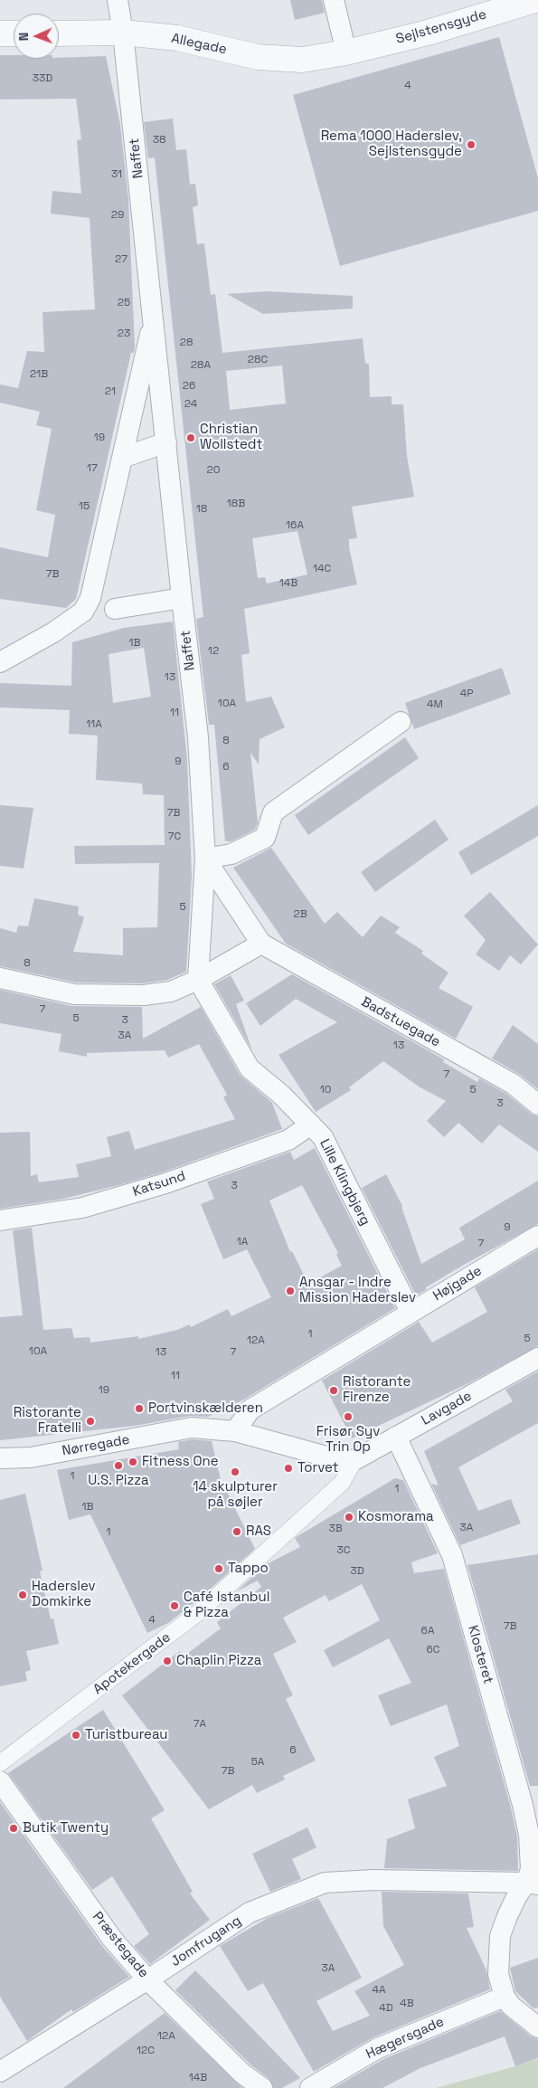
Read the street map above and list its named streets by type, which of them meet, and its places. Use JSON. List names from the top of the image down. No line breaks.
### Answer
{"streets":{"street":["Sejlstensgyde","Allegade","Naffet","Badstuegade","Lille Klingbjerg","Katsund","Højgade","Lavgade","Nørregade","Klosteret","Apotekergade","Jomfrugang","Præstegade","Hægersgade"]},"crossings":[["Sejlstensgyde","Allegade"],["Allegade","Naffet"],["Naffet","Lille Klingbjerg"],["Lille Klingbjerg","Katsund"],["Lille Klingbjerg","Højgade"],["Højgade","Nørregade"],["Lavgade","Klosteret"],["Lavgade","Apotekergade"],["Klosteret","Jomfrugang"],["Klosteret","Hægersgade"],["Jomfrugang","Præstegade"]],"places":["Rema 1000 Haderslev, Sejlstensgyde","Christian Wollstedt","Ansgar - Indre Mission Haderslev","Ristorante Firenze","Portvinskælderen","Frisør Syv Trin Op","Ristorante Fratelli","Fitness One","U.S. Pizza","Torvet","14 skulpturer på søjler","Kosmorama","RAS","Tappo","Haderslev Domkirke","Café Istanbul & Pizza","Chaplin Pizza","Turistbureau","Butik Twenty"],"house_numbers":["33D","4","38","31","29","27","25","23","28","28C","28A","21B","26","21","24","19","17","20","18B","15","18","16A","14C","7B","14B","1B","12","13","4P","10A","4M","11","11A","8","9","6","7B","7C","5","2B","8","7","5","3","3A","13","7","10","5","3","3","9","1A","7","1","5","12A","10A","13","7","11","19","1","1","1B","3A","3B","1","3C","3D","4","7B","6A","6C","7A","6","5A","7B","3A","4A","4B","4D","12A","12C","14B"],"north":"left"}
